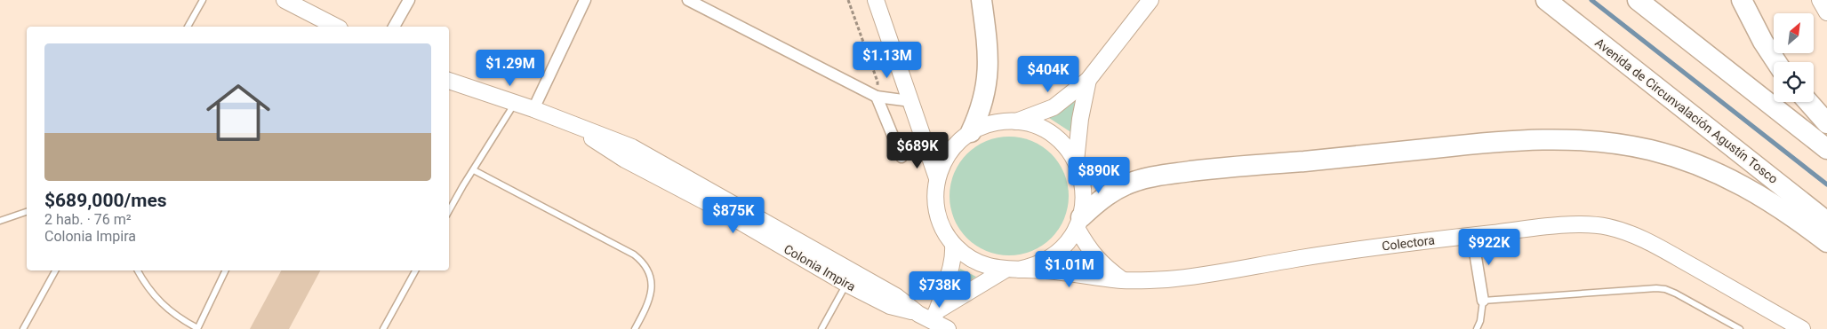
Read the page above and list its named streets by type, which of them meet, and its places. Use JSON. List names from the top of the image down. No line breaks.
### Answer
{"streets":{"highway":["Avenida de Circunvalación Agustín Tosco"],"main road":["Colectora","Colonia Impira"]},"north":"top right","page":{"list":[{"name":"$689,000/mes","note":"2 hab. · 76 m² · Colonia Impira"}],"price":["$1.13M","$1.29M","$404K","$689K","$890K","$875K","$922K","$1.01M","$738K"]}}
